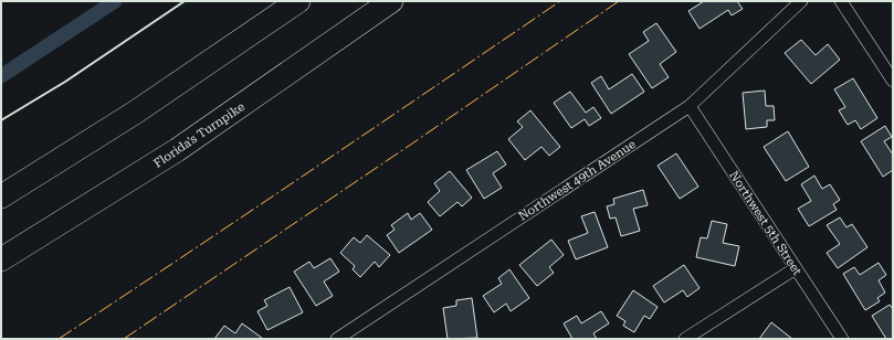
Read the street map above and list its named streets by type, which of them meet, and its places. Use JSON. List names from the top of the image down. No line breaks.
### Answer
{"streets":{"highway":["Florida's Turnpike"],"street":["Northwest 49th Avenue","Northwest 5th Street"]},"crossings":[["Northwest 49th Avenue","Northwest 5th Street"]]}
